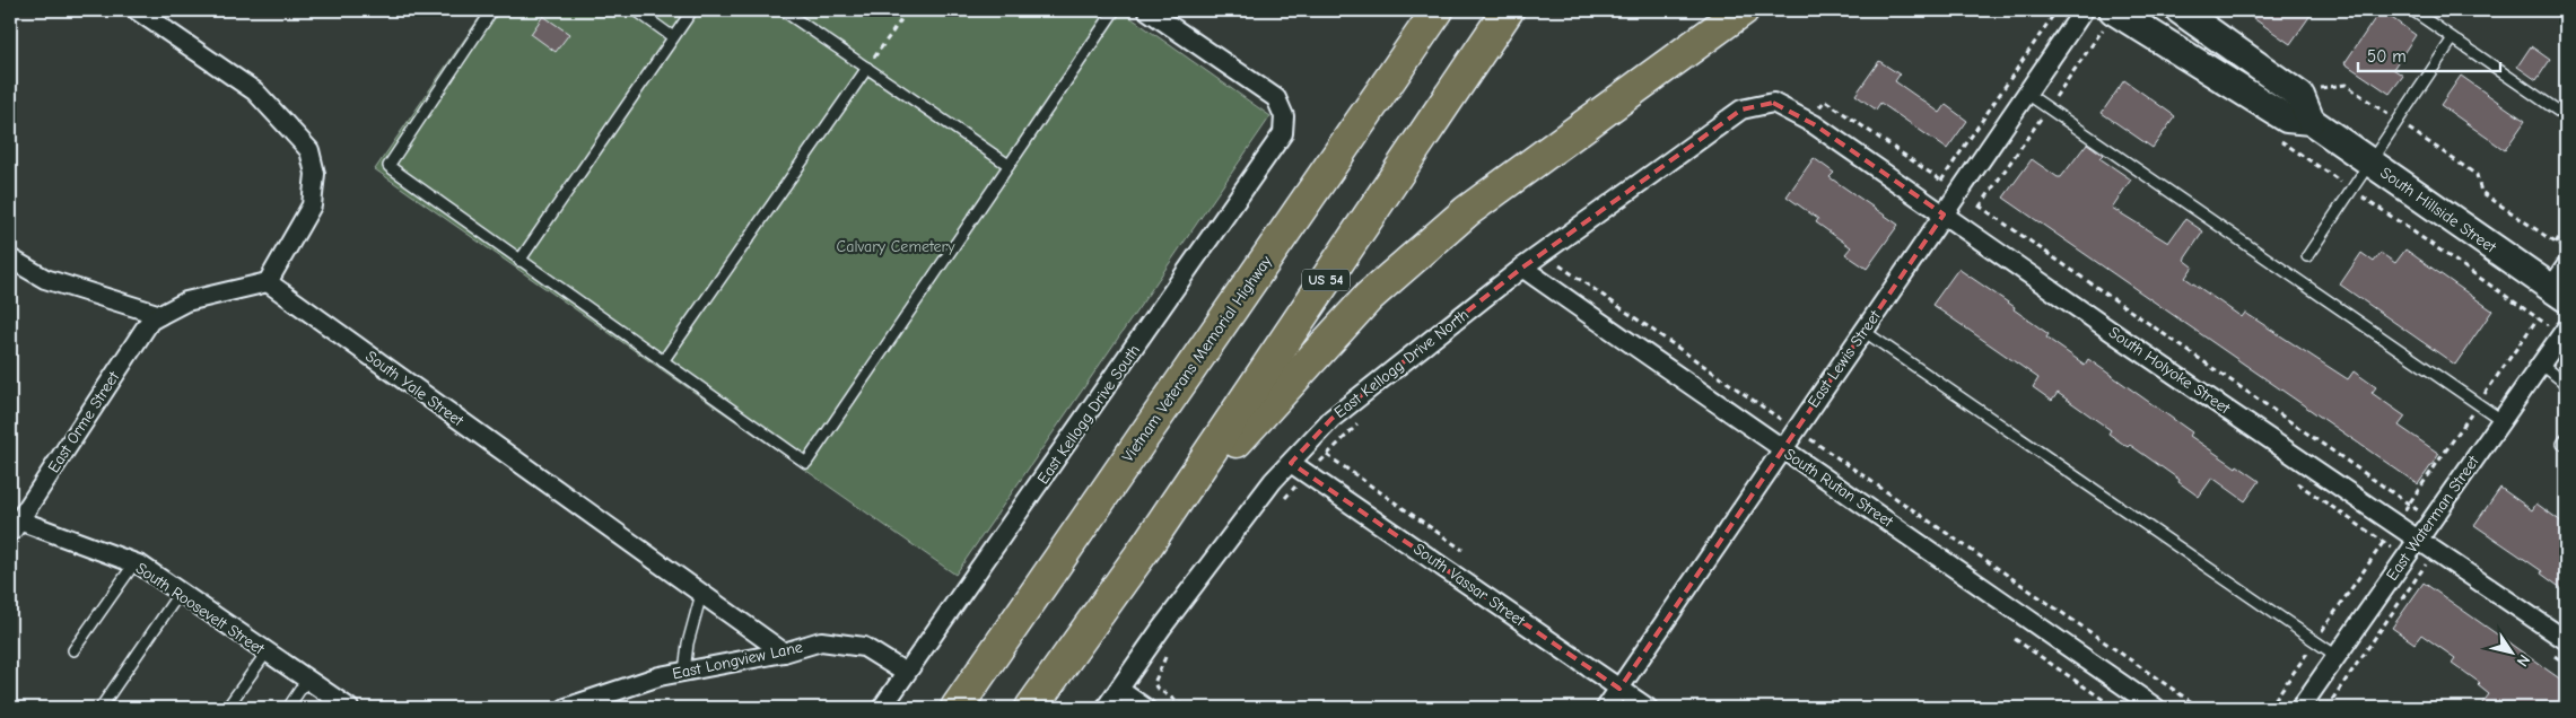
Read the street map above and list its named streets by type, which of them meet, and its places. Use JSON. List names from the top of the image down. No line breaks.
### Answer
{"streets":{"highway":["US 54","Vietnam Veterans Memorial Highway"],"main road":["South Hillside Street"],"street":["East Lewis Street","East Kellogg Drive North","South Holyoke Street","South Yale Street","East Kellogg Drive South","East Orme Street","South Rutan Street","East Waterman Street","South Vassar Street","South Roosevelt Street","East Longview Lane"]},"crossings":[["East Lewis Street","South Holyoke Street"],["East Lewis Street","South Rutan Street"],["East Lewis Street","South Vassar Street"],["East Kellogg Drive North","South Holyoke Street"],["East Kellogg Drive North","South Rutan Street"],["East Kellogg Drive North","South Vassar Street"],["South Holyoke Street","East Waterman Street"],["South Yale Street","East Longview Lane"],["East Kellogg Drive South","East Longview Lane"],["East Orme Street","South Roosevelt Street"]],"parks":["Calvary Cemetery"],"scale_bar":"50 m","north":"bottom right"}
